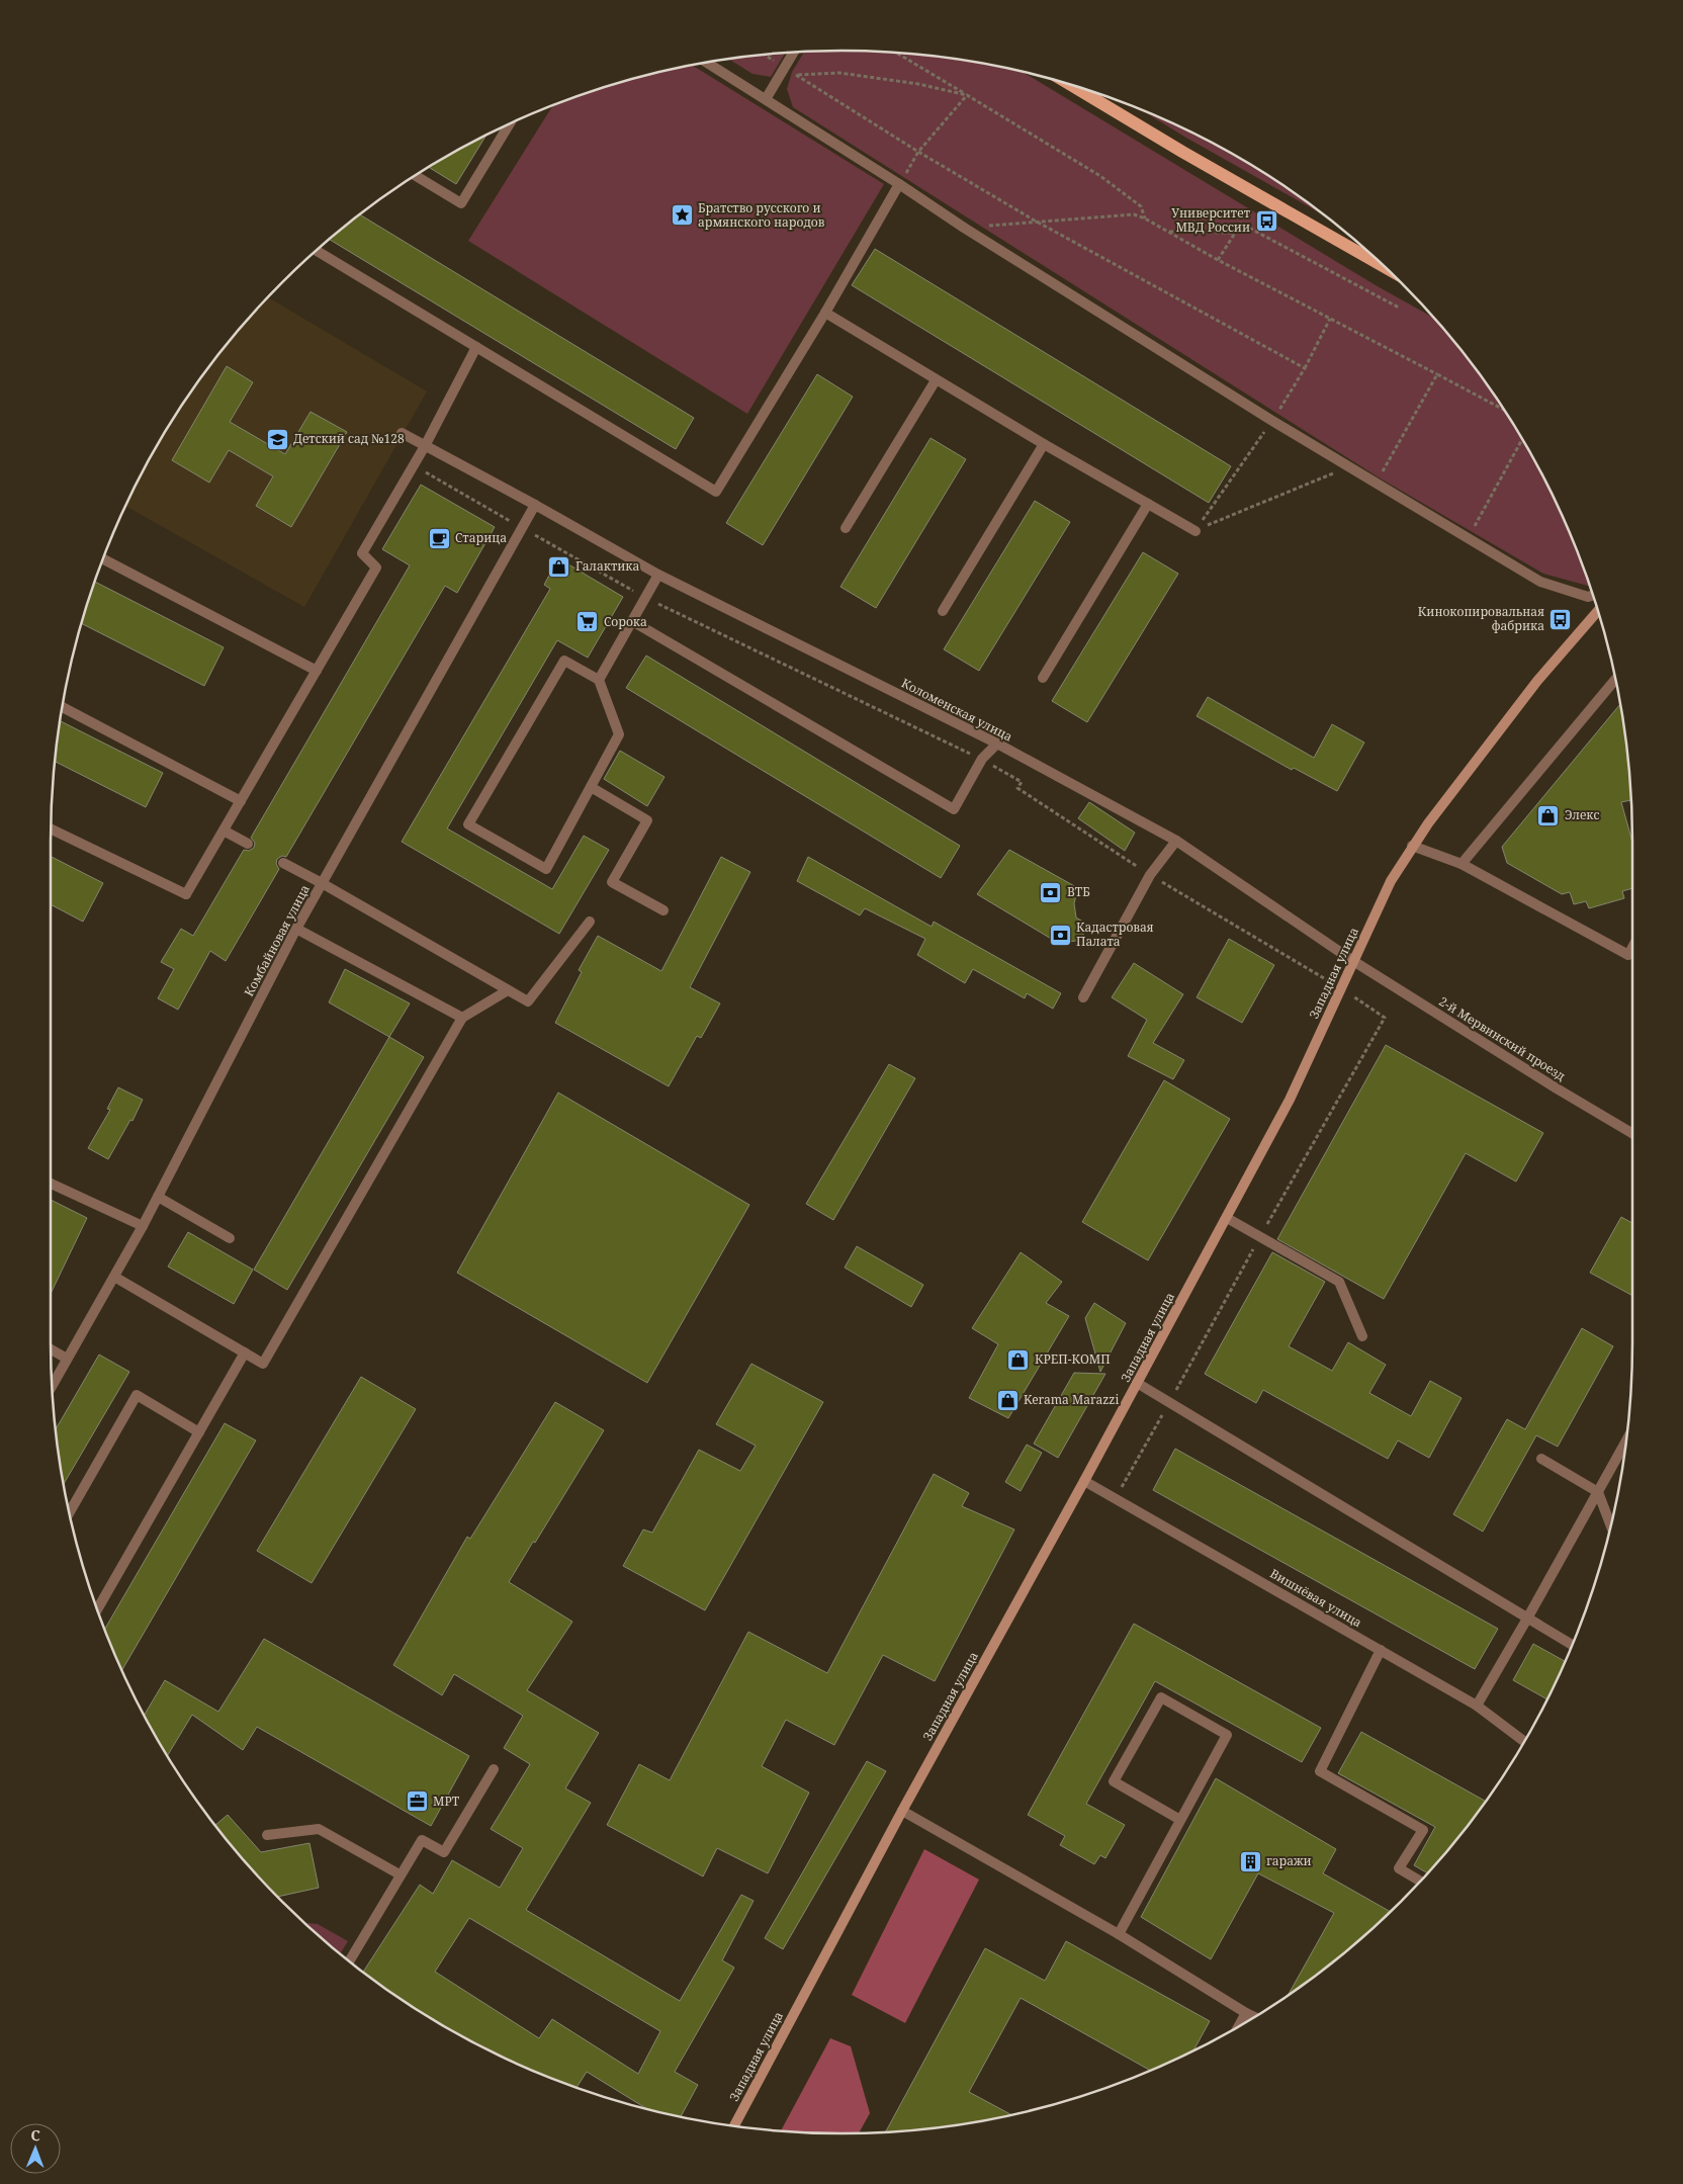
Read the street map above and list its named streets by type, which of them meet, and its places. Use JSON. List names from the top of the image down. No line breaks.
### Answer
{"streets":{"street":["Коломенская улица","Комбайновая улица","Западная улица","2-й Мервинский проезд","Вишнёвая улица"]},"crossings":[["Коломенская улица","Комбайновая улица"],["Коломенская улица","Западная улица"],["Коломенская улица","2-й Мервинский проезд"],["Западная улица","2-й Мервинский проезд"],["Западная улица","Вишнёвая улица"]],"places":{"place":["Братство русского и армянского народов"],"bus stop":["Университет МВД России","Кинокопировальная фабрика"],"school or university":["Детский сад №128"],"cafe":["Старица"],"shop":["Галактика","Элекс","КРЕП-КОМП","Kerama Marazzi"],"supermarket":["Сорока"],"bank":["ВТБ","Кадастровая Палата"],"office":["МРТ"],"building":["гаражи"]},"north":"top"}
